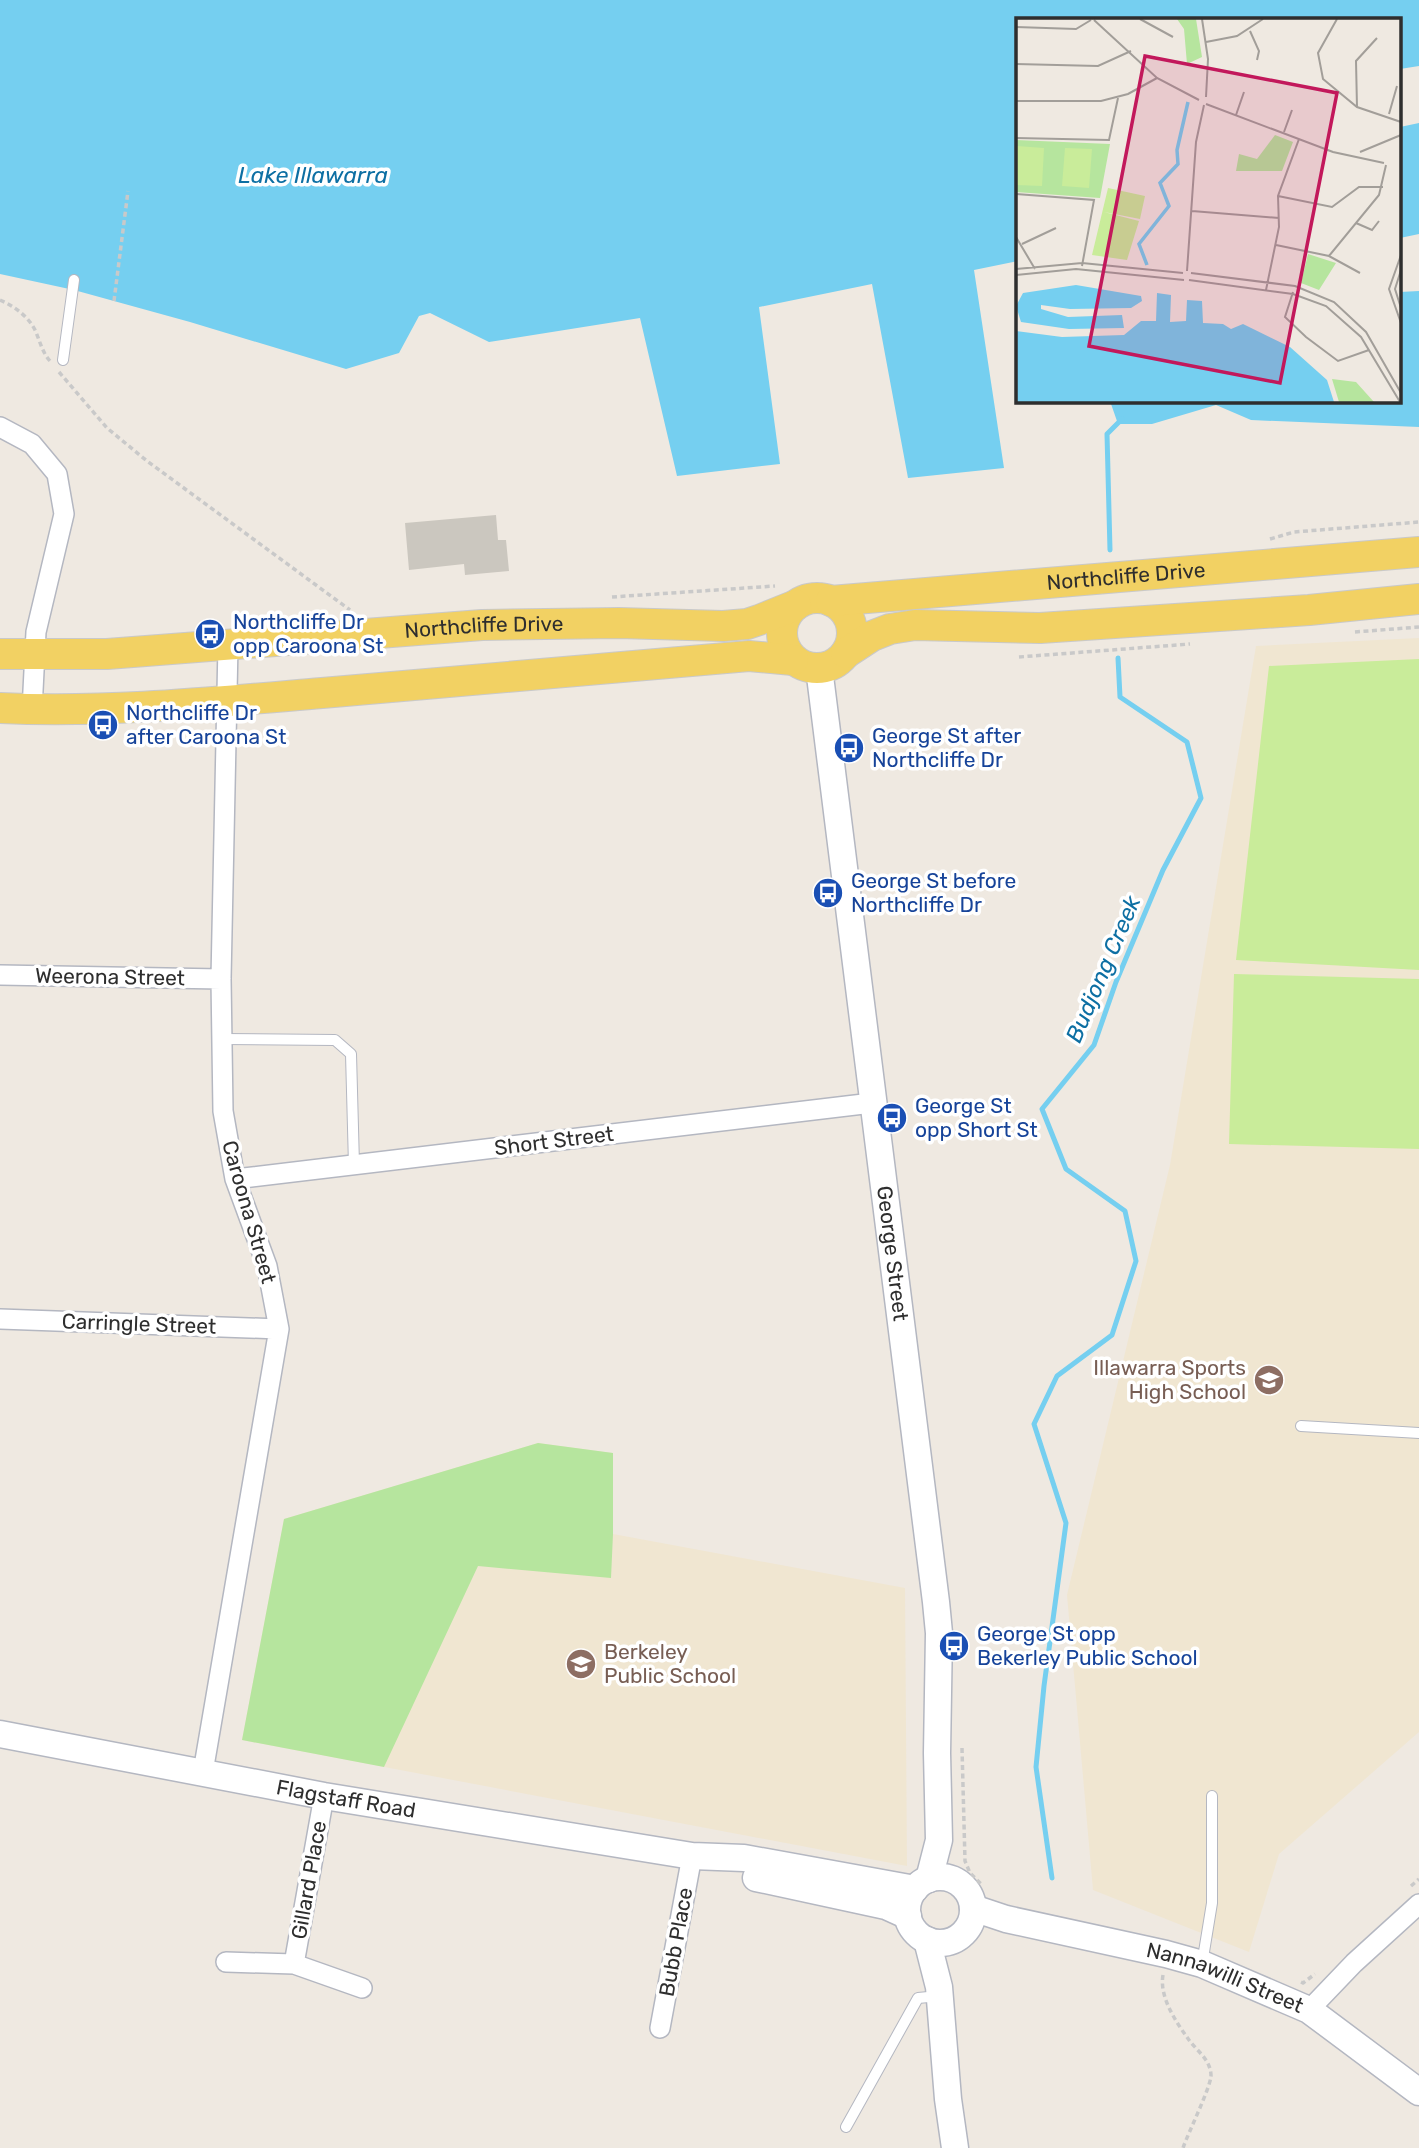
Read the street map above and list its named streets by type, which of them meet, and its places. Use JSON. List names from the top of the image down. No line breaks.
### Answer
{"streets":{"main road":["Northcliffe Drive","George Street","Flagstaff Road","Nannawilli Street"],"street":["Weerona Street","Short Street","Caroona Street","Carringle Street","Gillard Place","Bubb Place"]},"crossings":[["Northcliffe Drive","Caroona Street"],["Northcliffe Drive","George Street"],["Weerona Street","Caroona Street"],["Short Street","Caroona Street"],["Short Street","George Street"],["Caroona Street","Carringle Street"],["Caroona Street","Flagstaff Road"],["George Street","Flagstaff Road"],["Flagstaff Road","Gillard Place"],["Flagstaff Road","Bubb Place"]],"water":["Lake Illawarra","Budjong Creek"],"places":{"bus stop":["Northcliffe Dr opp Caroona St","Northcliffe Dr after Caroona St","George St after Northcliffe Dr","George St before Northcliffe Dr","George St opp Short St","George St opp Bekerley Public School"],"school or university":["Illawarra Sports High School","Berkeley Public School"]}}
